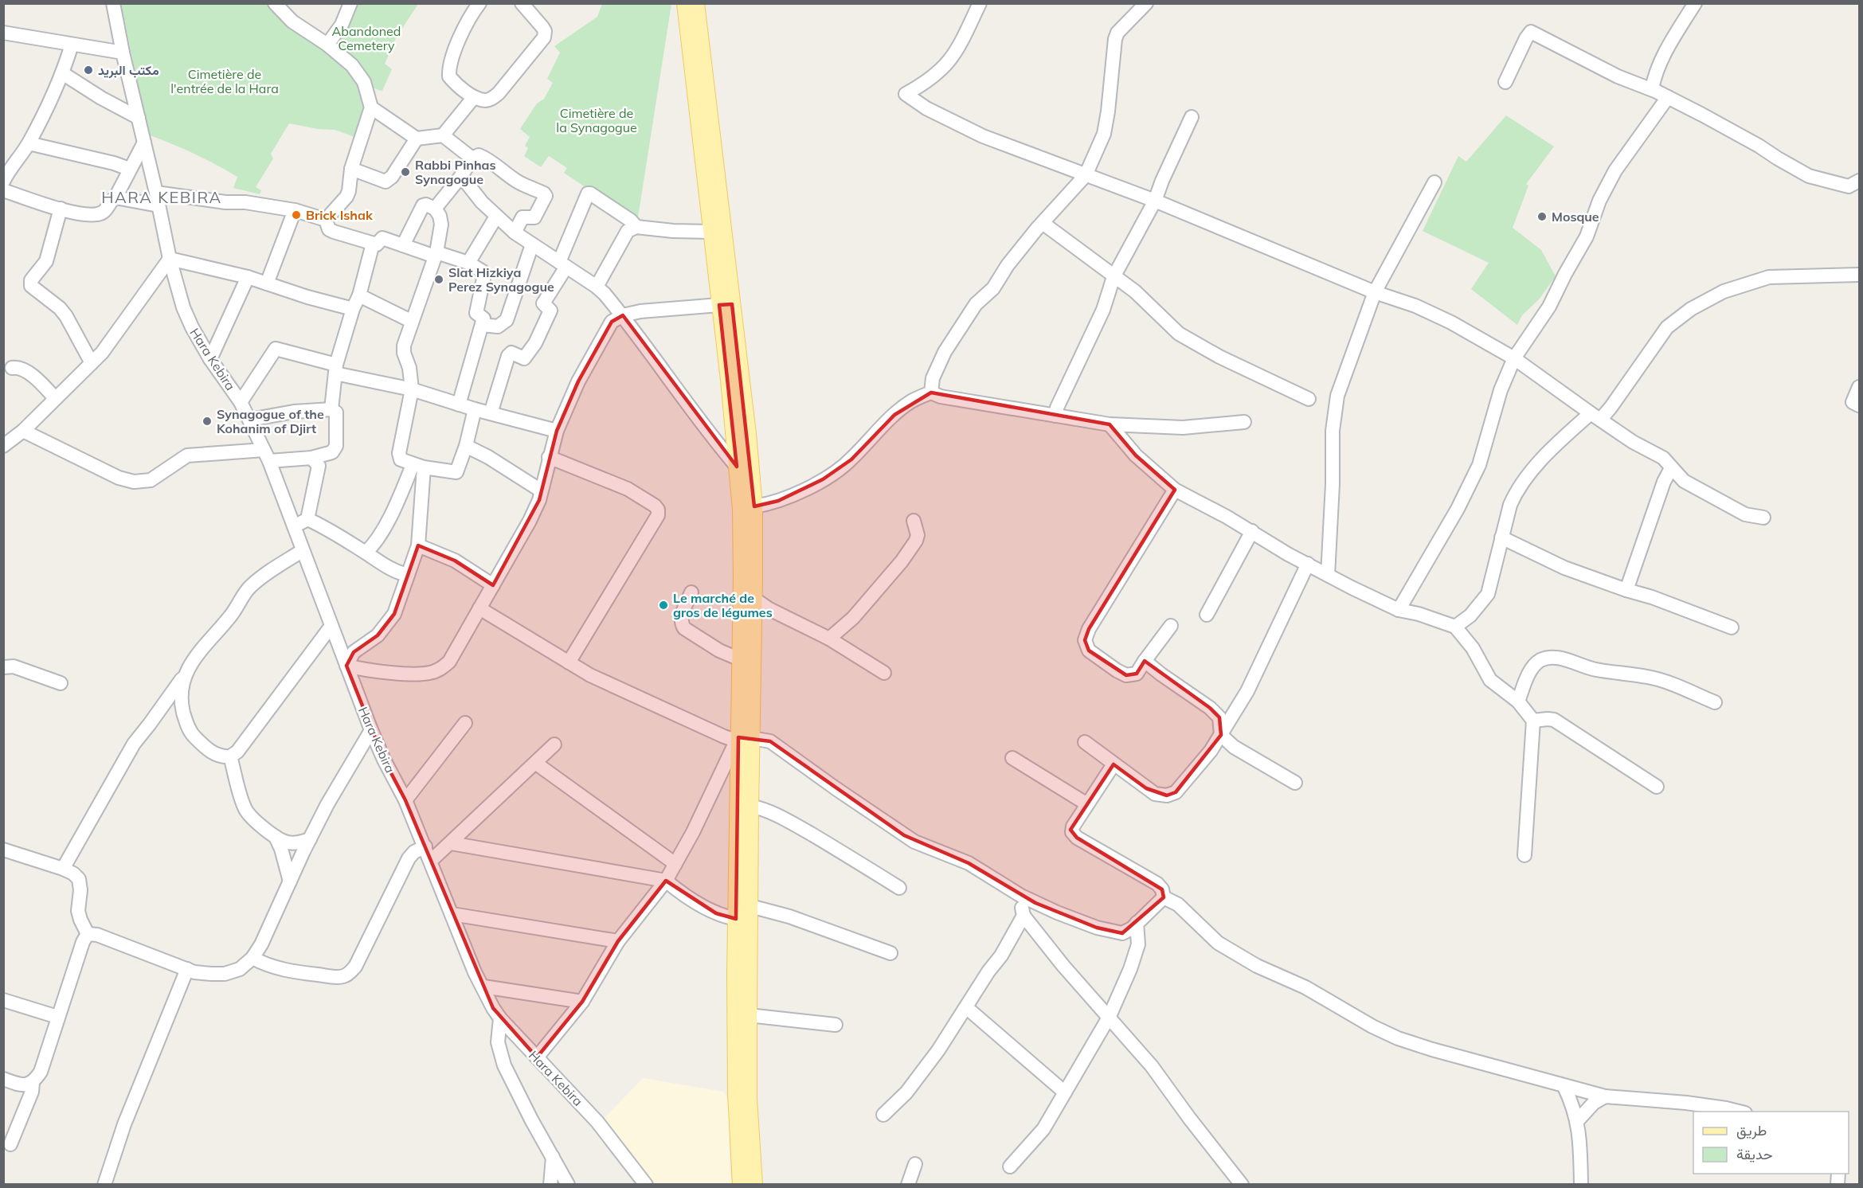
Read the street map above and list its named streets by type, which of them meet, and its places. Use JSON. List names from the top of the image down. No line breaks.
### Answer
{"streets":{"street":["Hara Kebira"]},"districts":["HARA KEBIRA"],"parks":["Abandoned Cemetery","Cimetière de l'entrée de la Hara","Cimetière de la Synagogue"],"places":["مكتب البريد","Rabbi Pinhas Synagogue","Brick Ishak","Mosque","Slat Hizkiya Perez Synagogue","Synagogue of the Kohanim of Djirt","Le marché de gros de légumes"],"legend":["طريق","حديقة"]}
